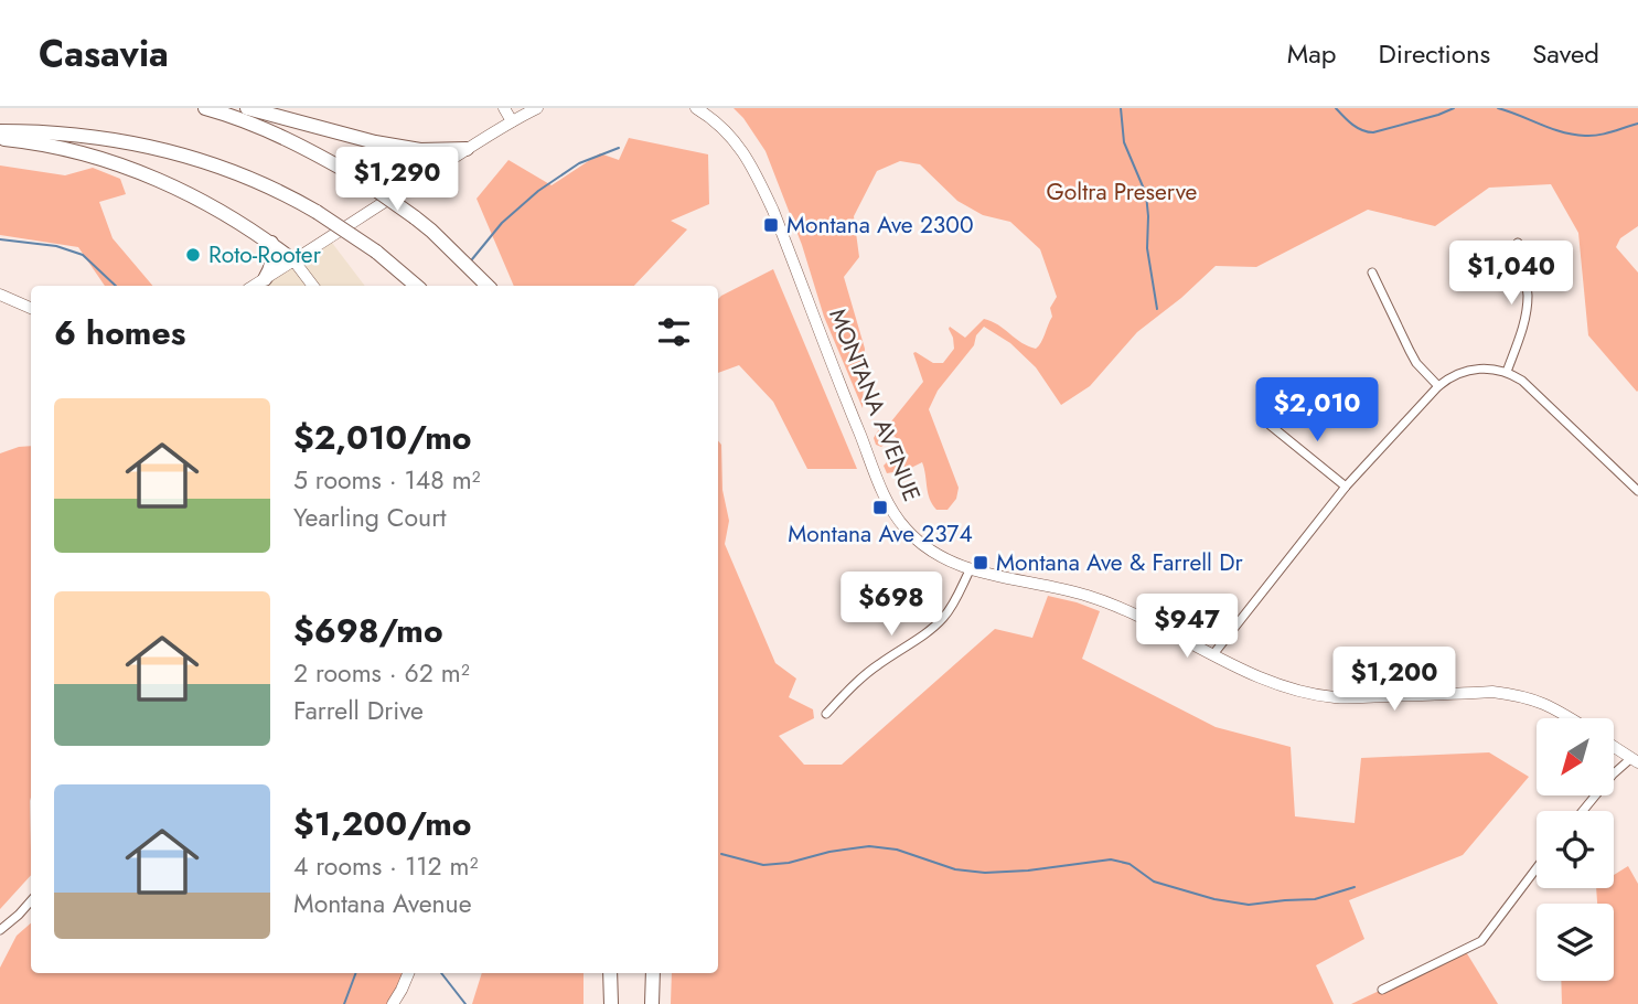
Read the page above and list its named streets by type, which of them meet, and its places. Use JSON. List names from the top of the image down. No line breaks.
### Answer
{"streets":{"street":["MONTANA AVENUE"]},"parks":["Goltra Preserve"],"places":{"transit":["Montana Ave 2300","Montana Ave 2374","Montana Ave & Farrell Dr"],"other":["Roto-Rooter"]},"north":"bottom left","page":{"header":"Casavia","nav":["Map","Directions","Saved"],"price":["$1,290","$1,040","$2,010","$698","$947","$1,200"],"heading":"6 homes","list":[{"name":"$2,010/mo","note":"5 rooms · 148 m² · Yearling Court"},{"name":"$698/mo","note":"2 rooms · 62 m² · Farrell Drive"},{"name":"$1,200/mo","note":"4 rooms · 112 m² · Montana Avenue"}]}}
